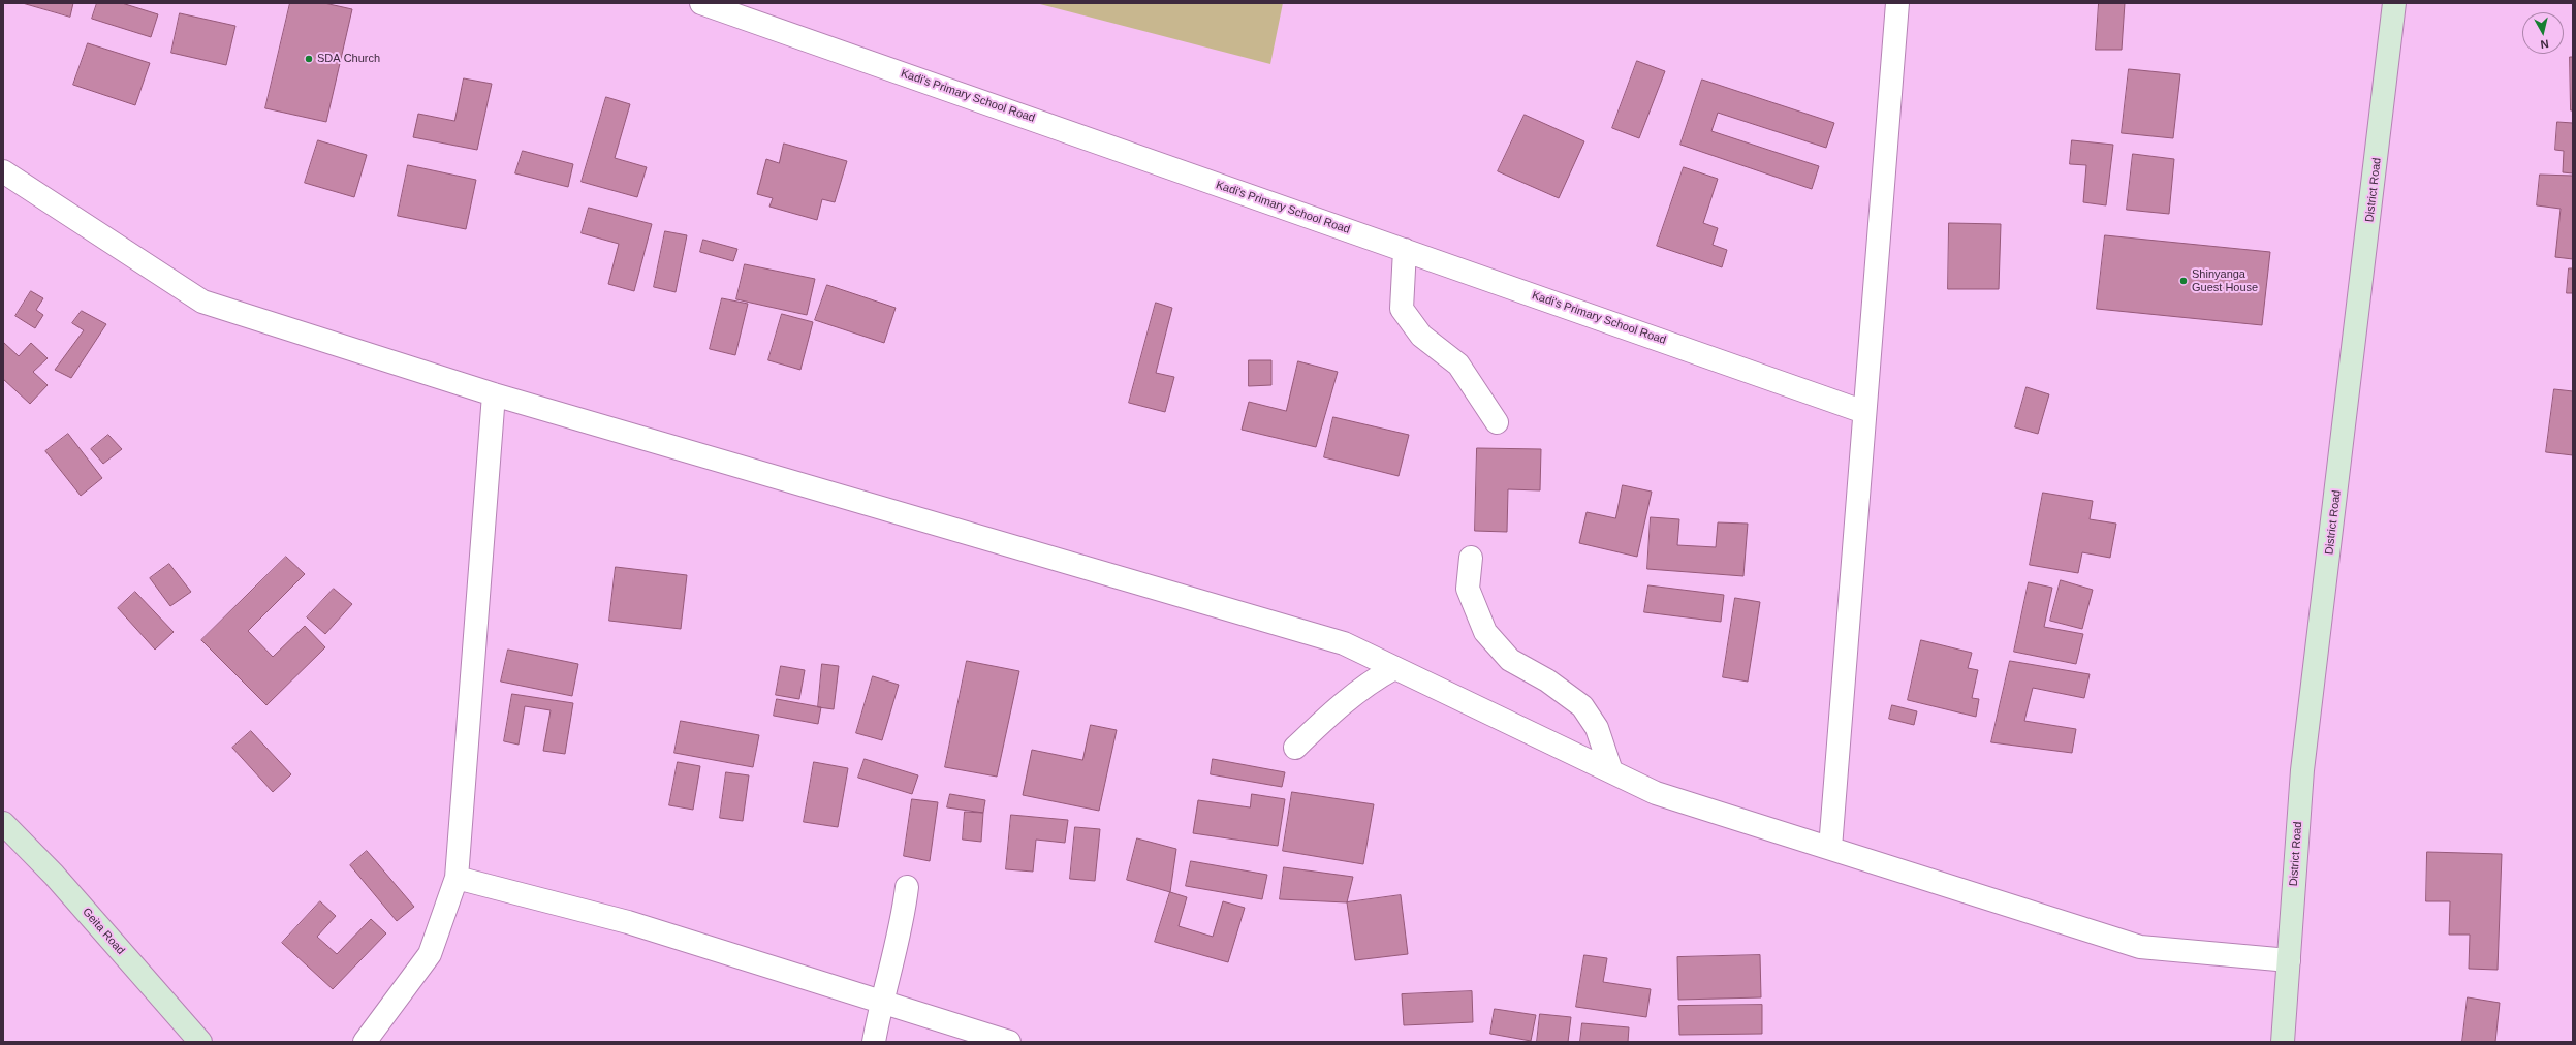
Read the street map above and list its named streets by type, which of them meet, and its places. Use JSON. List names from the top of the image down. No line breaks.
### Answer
{"streets":{"street":["Kadi's Primary School Road","District Road","Geita Road"]},"places":["SDA Church","Shinyanga Guest House"],"north":"bottom"}
